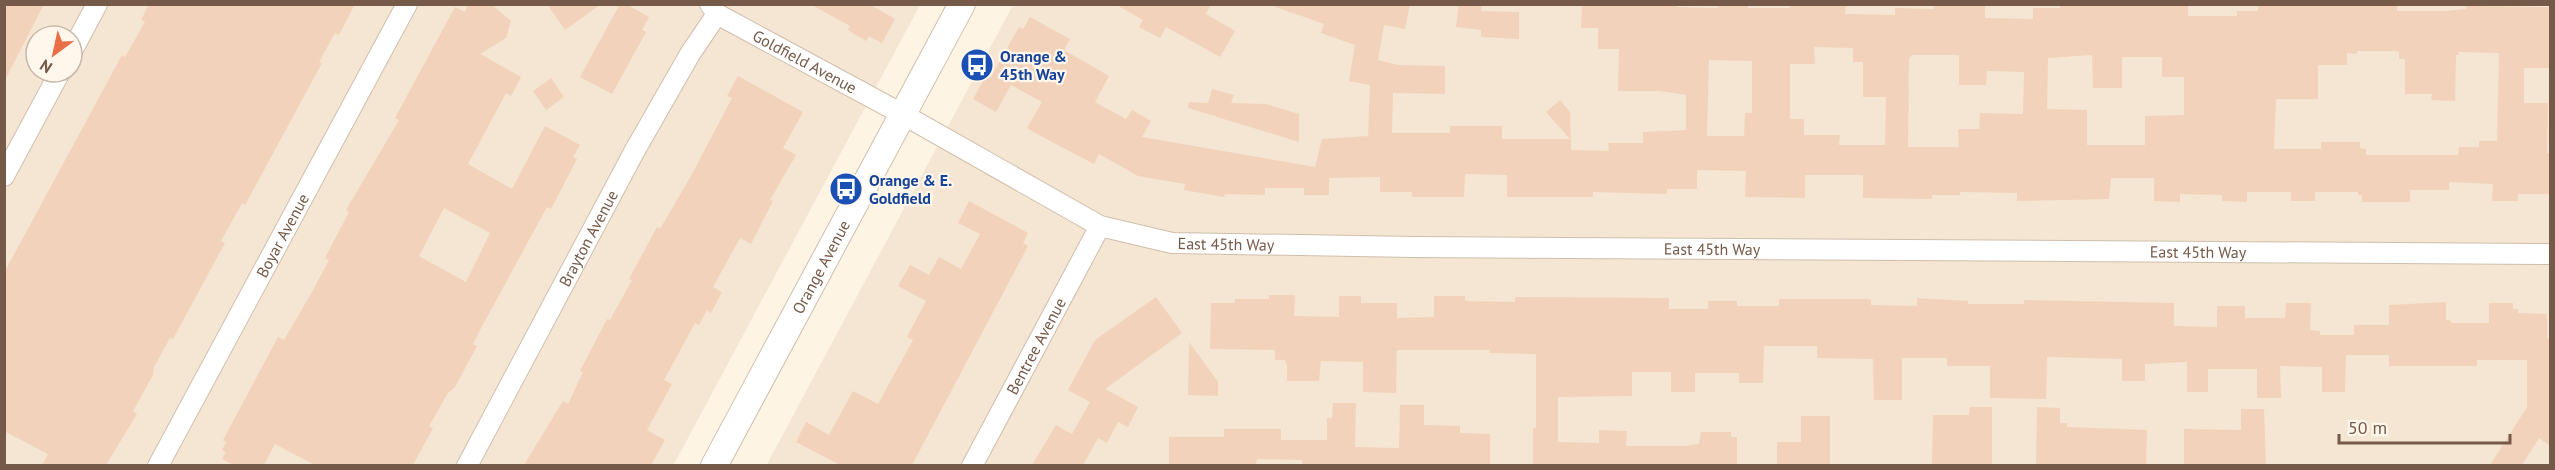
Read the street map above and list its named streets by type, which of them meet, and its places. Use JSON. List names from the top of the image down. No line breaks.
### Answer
{"streets":{"street":["Goldfield Avenue","Boyar Avenue","Brayton Avenue","East 45th Way","Orange Avenue","Bentree Avenue"]},"crossings":[["Goldfield Avenue","Brayton Avenue"],["Goldfield Avenue","East 45th Way"],["Goldfield Avenue","Orange Avenue"],["East 45th Way","Orange Avenue"],["East 45th Way","Bentree Avenue"]],"places":{"bus stop":["Orange & 45th Way","Orange & E. Goldfield"]},"scale_bar":"50 m","north":"bottom left"}
